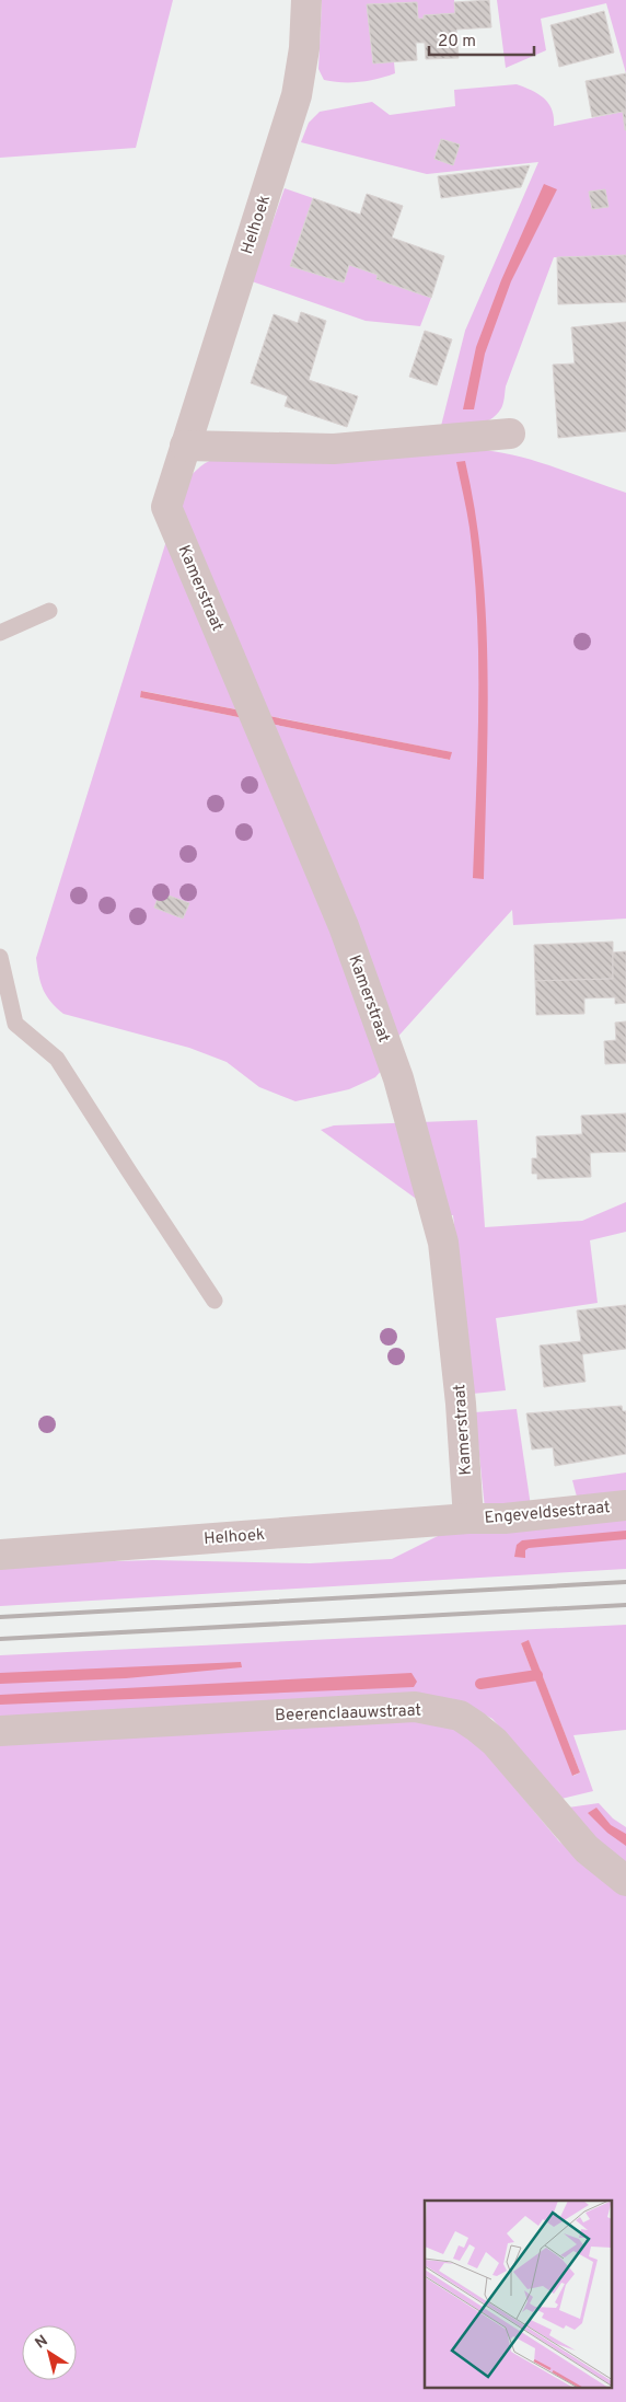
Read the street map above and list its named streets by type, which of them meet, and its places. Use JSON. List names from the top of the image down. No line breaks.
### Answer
{"streets":{"street":["Helhoek","Kamerstraat","Engeveldsestraat","Beerenclaauwstraat"]},"crossings":[["Helhoek","Kamerstraat"],["Helhoek","Engeveldsestraat"],["Kamerstraat","Engeveldsestraat"]],"scale_bar":"20 m","north":"top left"}
